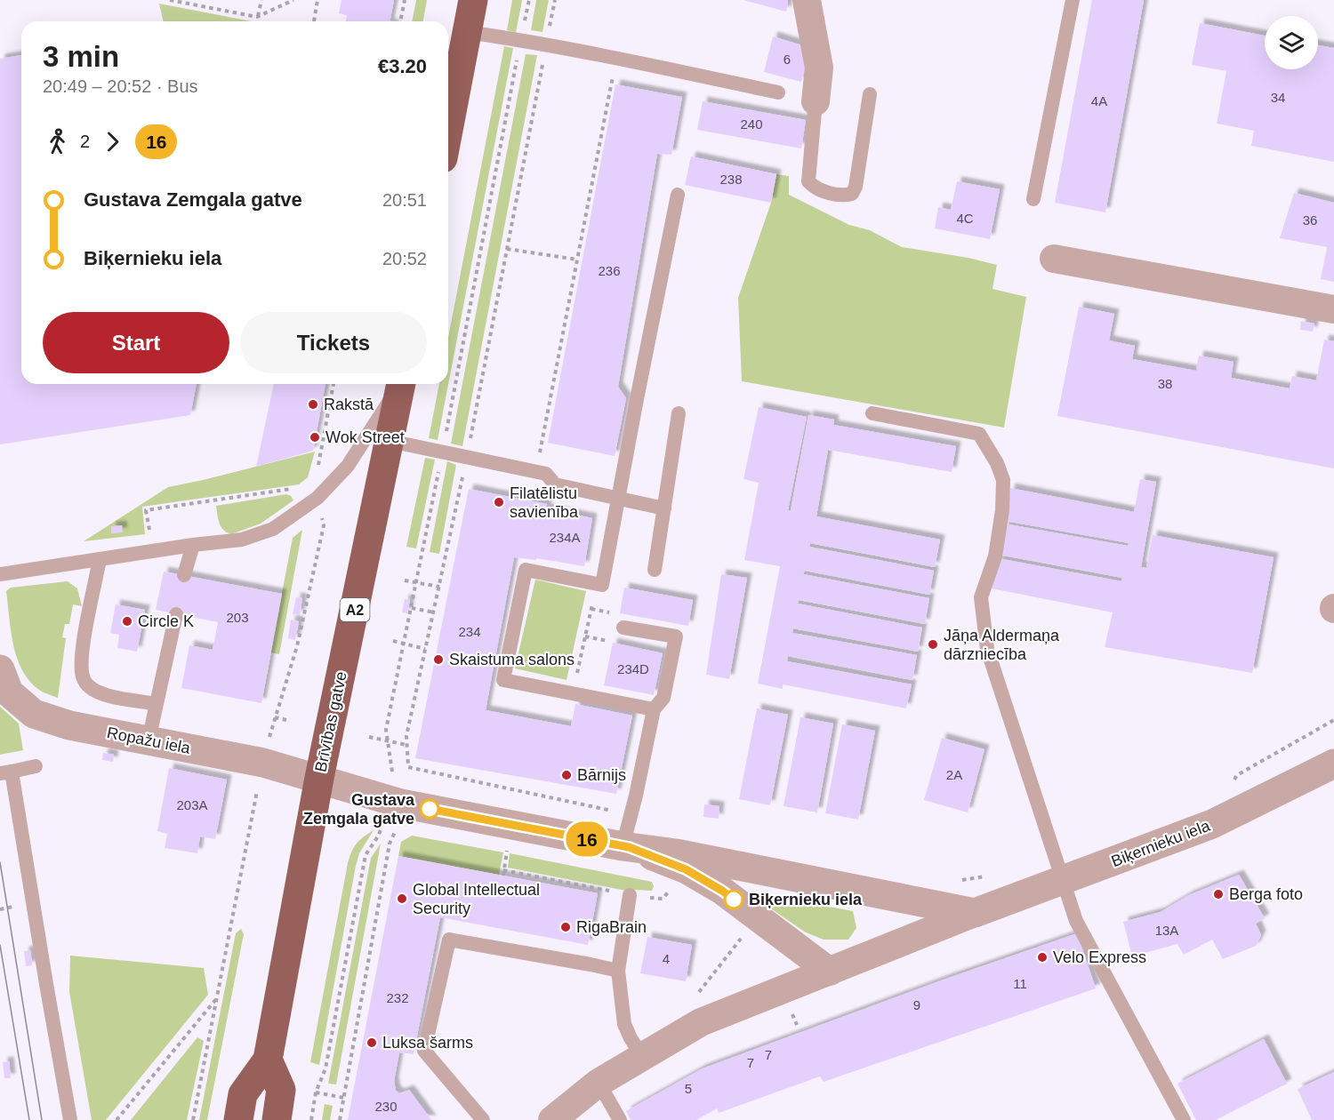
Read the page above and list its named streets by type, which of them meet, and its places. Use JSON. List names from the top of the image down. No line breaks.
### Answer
{"streets":{"highway":["A2","Brīvības gatve"],"street":["Ropažu iela","Biķernieku iela"]},"crossings":[["Brīvības gatve","Ropažu iela"],["Ropažu iela","Biķernieku iela"]],"places":["Rakstā","Wok Street","Filatēlistu savienība","Circle K","Jāņa Aldermaņa dārzniecība","Skaistuma salons","Bārnijs","Gustava Zemgala gatve","Berga foto","Global Intellectual Security","Biķernieku iela","RigaBrain","Velo Express","Luksa šarms"],"lines":["bus line 16"],"house_numbers":["6","34","4A","240","238","4C","36","236","38","234A","203","234","234D","2A","203A","13A","4","11","232","9","7","7","5","230"],"page":{"on_map":"16","heading":["3 min","20:49 – 20:52 · Bus","€3.20"],"legs":["2","16"],"list":[{"name":"Gustava Zemgala gatve","value":"20:51"},{"name":"Biķernieku iela","value":"20:52"}],"buttons":["Start","Tickets"]}}
